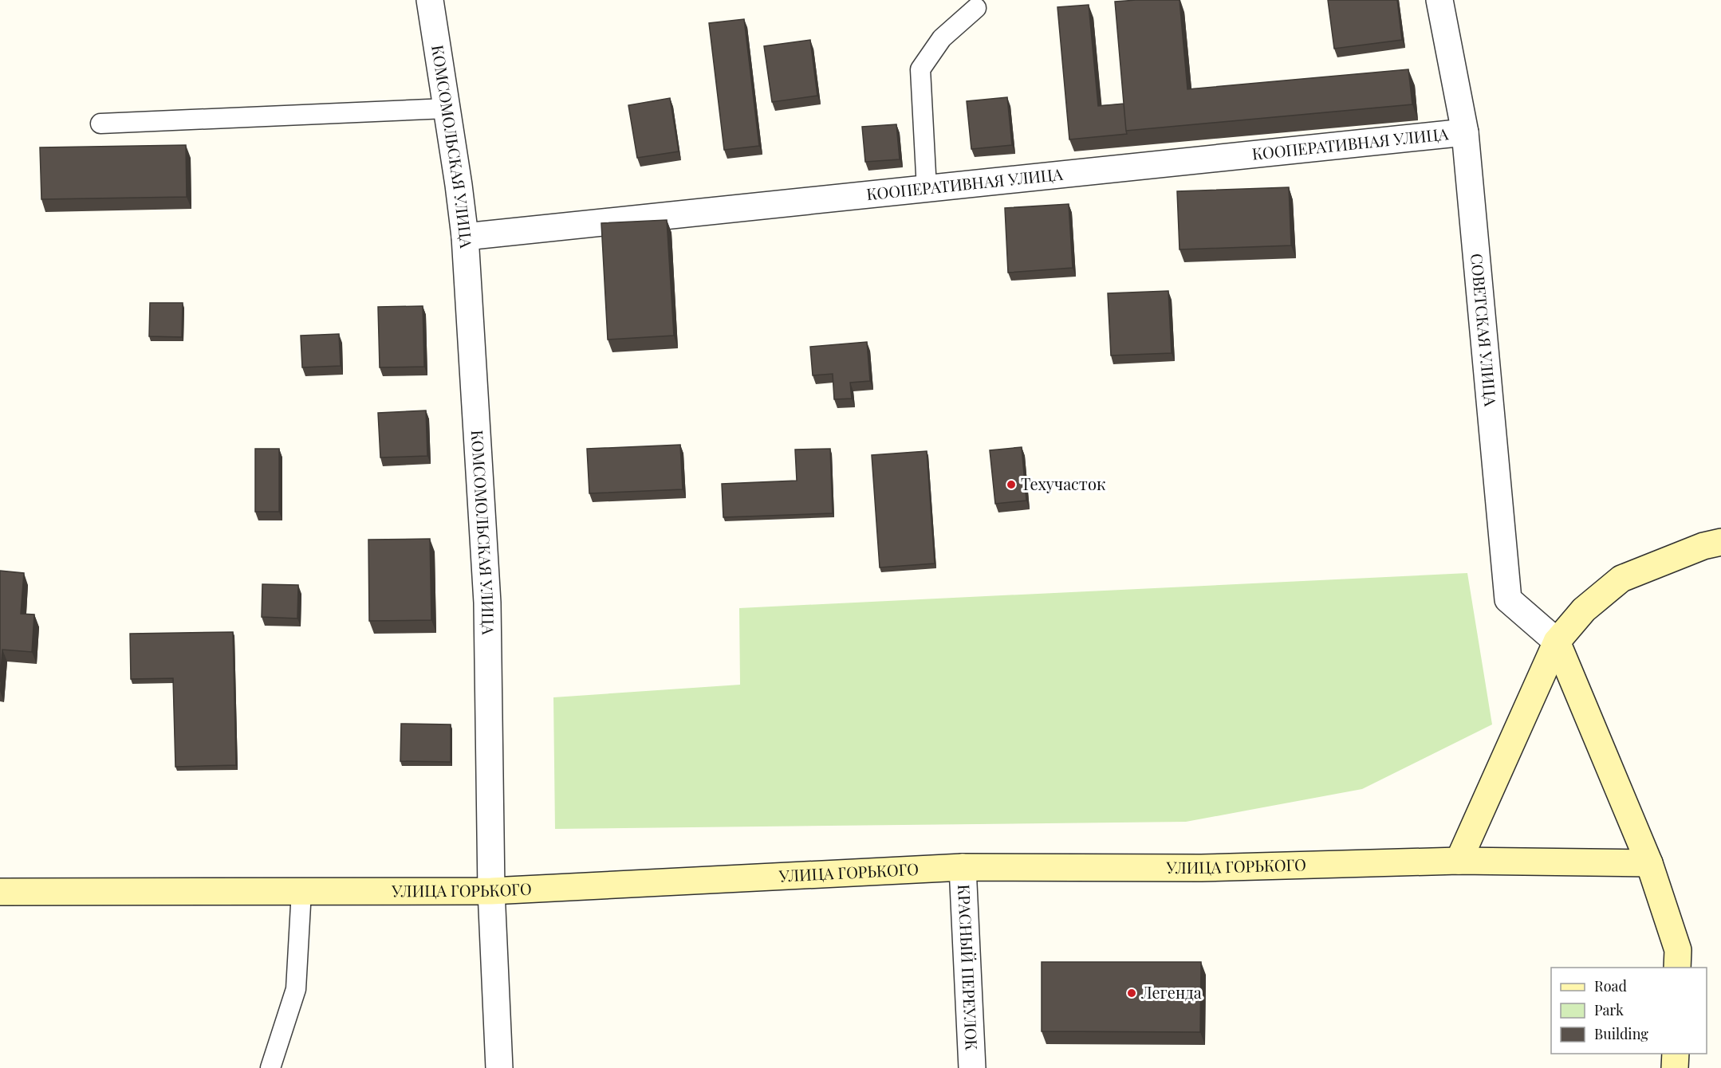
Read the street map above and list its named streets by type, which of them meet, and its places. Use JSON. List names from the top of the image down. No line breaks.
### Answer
{"streets":{"main road":["УЛИЦА ГОРЬКОГО"],"street":["КООПЕРАТИВНАЯ УЛИЦА","КОМСОМОЛЬСКАЯ УЛИЦА","СОВЕТСКАЯ УЛИЦА","КРАСНЫЙ ПЕРЕУЛОК"]},"crossings":[["КООПЕРАТИВНАЯ УЛИЦА","КОМСОМОЛЬСКАЯ УЛИЦА"],["КООПЕРАТИВНАЯ УЛИЦА","СОВЕТСКАЯ УЛИЦА"],["КОМСОМОЛЬСКАЯ УЛИЦА","УЛИЦА ГОРЬКОГО"],["УЛИЦА ГОРЬКОГО","КРАСНЫЙ ПЕРЕУЛОК"]],"places":["Техучасток","Легенда"],"legend":["Road","Park","Building"]}
